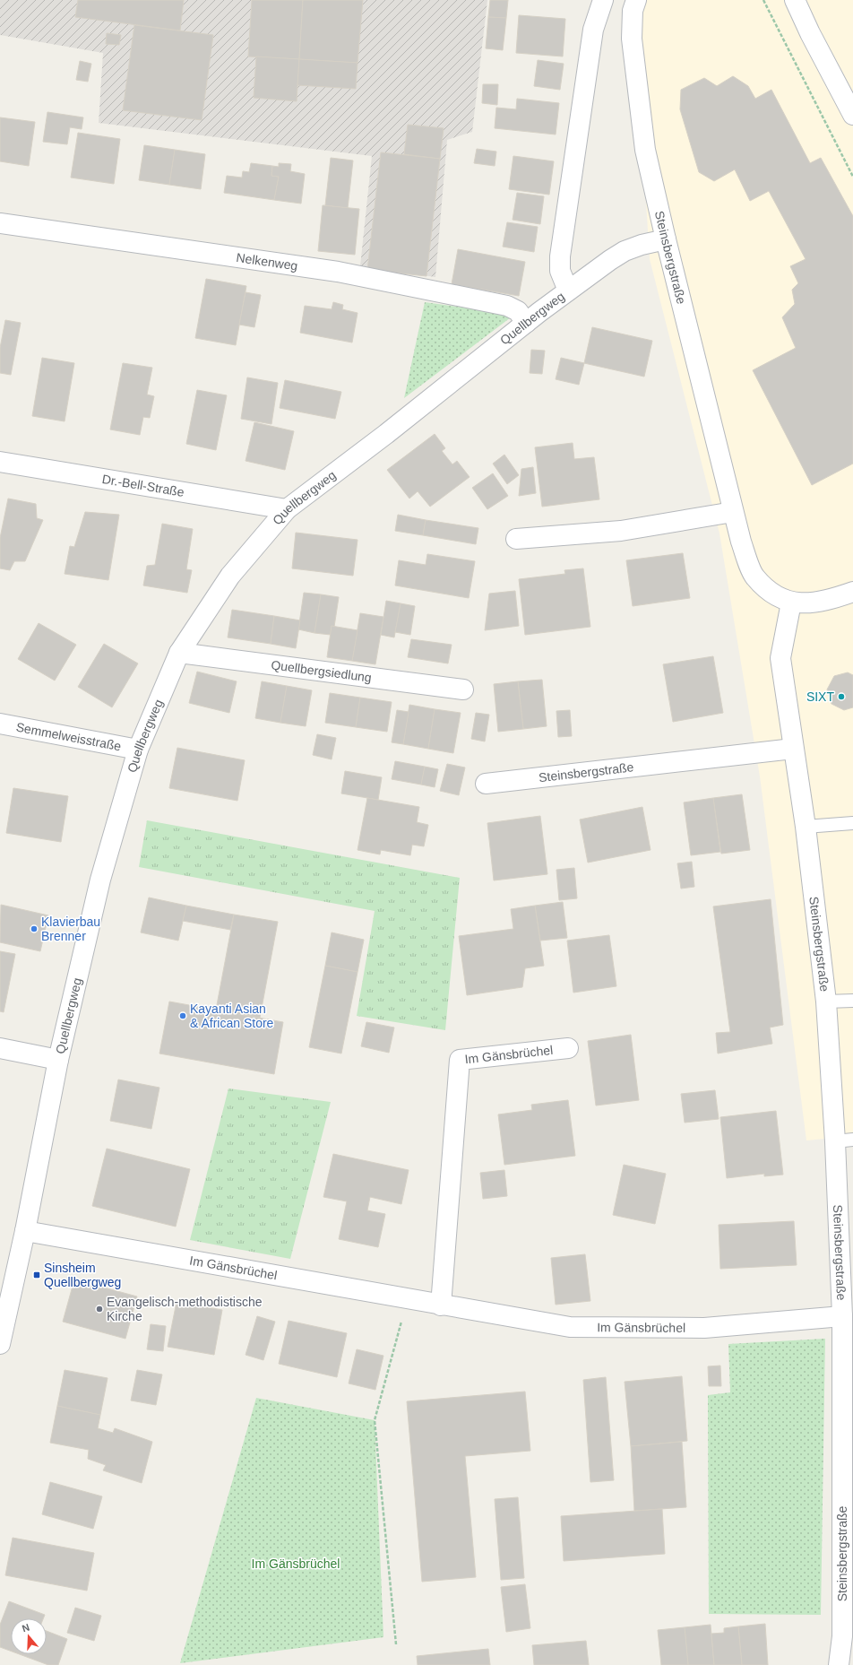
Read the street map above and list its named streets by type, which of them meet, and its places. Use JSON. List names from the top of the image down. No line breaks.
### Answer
{"streets":{"street":["Steinsbergstraße","Nelkenweg","Quellbergweg","Dr.-Bell-Straße","Quellbergsiedlung","Semmelweisstraße","Im Gänsbrüchel"]},"crossings":[["Steinsbergstraße","Quellbergweg"],["Steinsbergstraße","Im Gänsbrüchel"],["Nelkenweg","Quellbergweg"],["Quellbergweg","Dr.-Bell-Straße"],["Quellbergweg","Quellbergsiedlung"],["Quellbergweg","Semmelweisstraße"],["Quellbergweg","Im Gänsbrüchel"]],"parks":["Im Gänsbrüchel"],"places":{"other":["SIXT","Klavierbau Brenner","Kayanti Asian & African Store","Evangelisch-methodistische Kirche"],"transit":["Sinsheim Quellbergweg"]},"north":"top"}
